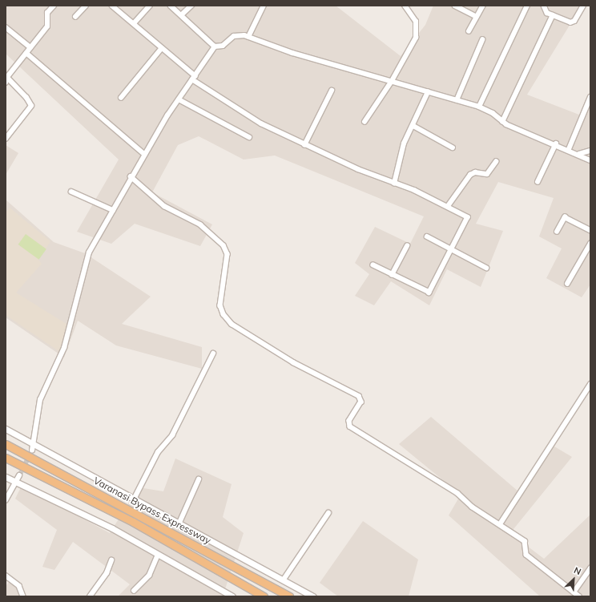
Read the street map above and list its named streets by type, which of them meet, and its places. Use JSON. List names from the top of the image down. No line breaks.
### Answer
{"streets":{"highway":["Varanasi Bypass Expressway"]},"north":"top right"}
